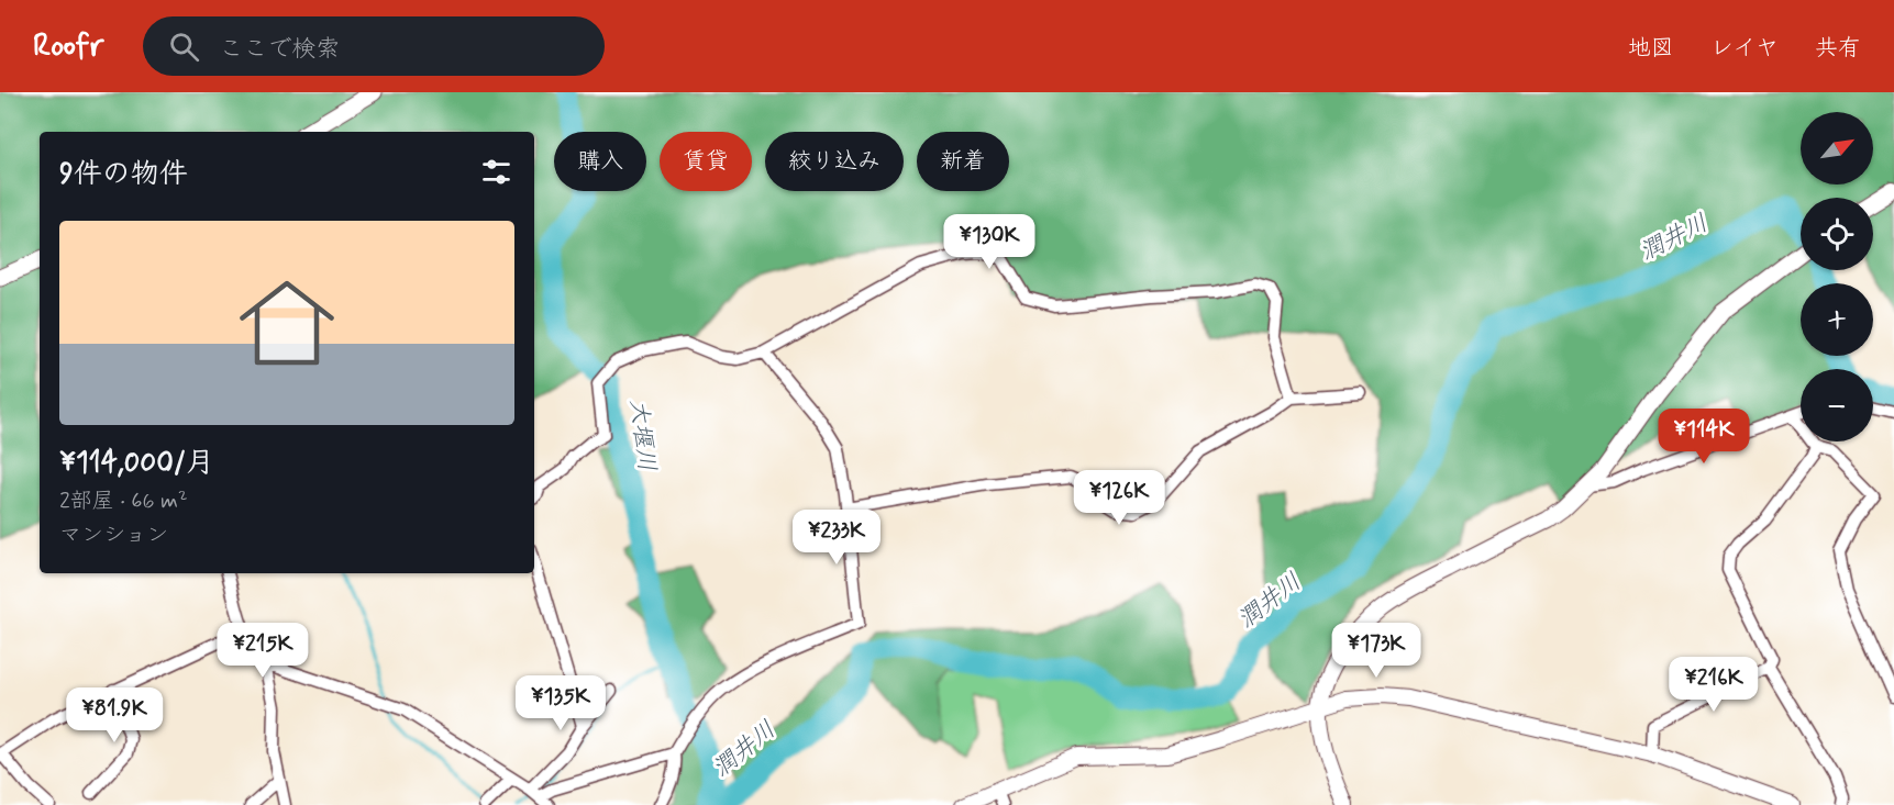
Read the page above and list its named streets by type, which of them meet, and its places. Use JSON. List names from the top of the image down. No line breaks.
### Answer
{"water":["潤井川","大堰川"],"north":"top right","page":{"header":"Roofr","search":"ここで検索","nav":["地図","レイヤ","共有"],"map_buttons":["+","−"],"chip":["購入","賃貸","絞り込み","新着"],"heading":"9件の物件","list":[{"name":"¥114,000/月","note":"2部屋 · 66 m² · マンション"}],"price":["¥130K","¥114K","¥126K","¥233K","¥215K","¥173K","¥216K","¥135K","¥81.9K"]}}
